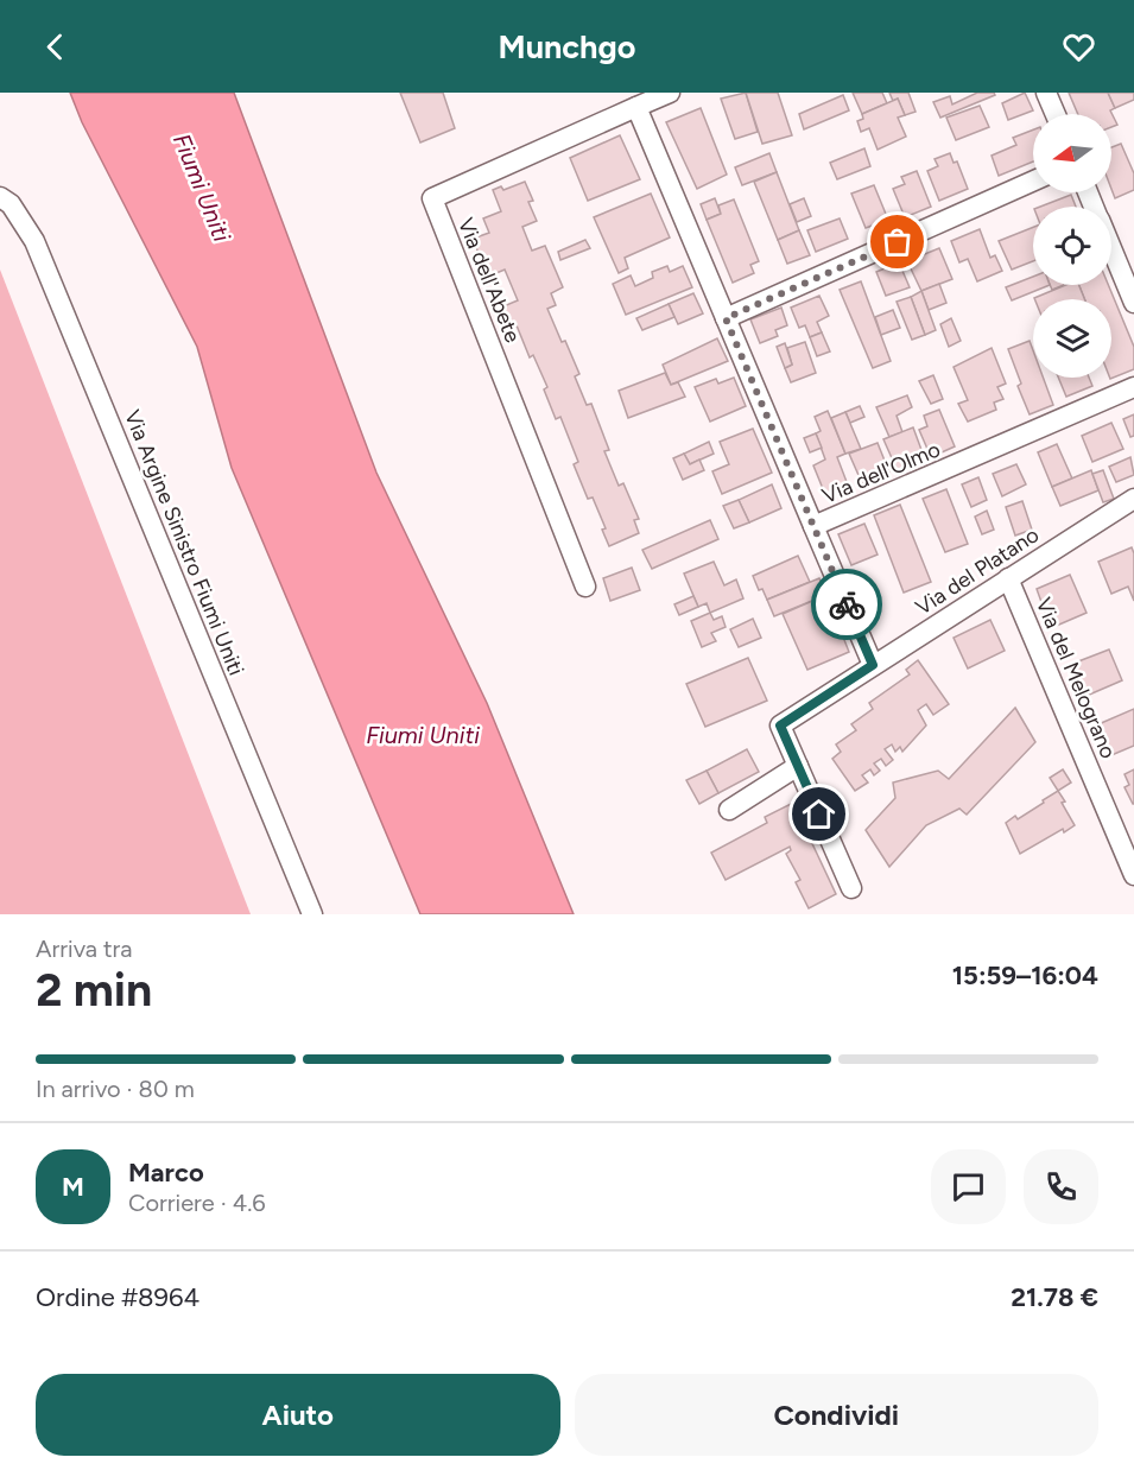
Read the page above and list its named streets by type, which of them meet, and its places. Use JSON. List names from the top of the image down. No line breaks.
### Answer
{"streets":{"street":["Via dell'Abete","Via dell'Olmo","Via Argine Sinistro Fiumi Uniti","Via del Platano","Via del Melograno"]},"crossings":[["Via del Platano","Via del Melograno"]],"water":["Fiumi Uniti"],"north":"left","page":{"header":"Munchgo","heading":["2 min","Arriva tra","15:59–16:04"],"panel":["Marco","Corriere · 4.6","Ordine #8964","21.78 €"],"bar":"In arrivo · 80 m","round":"M","buttons":["Aiuto","Condividi"]}}
